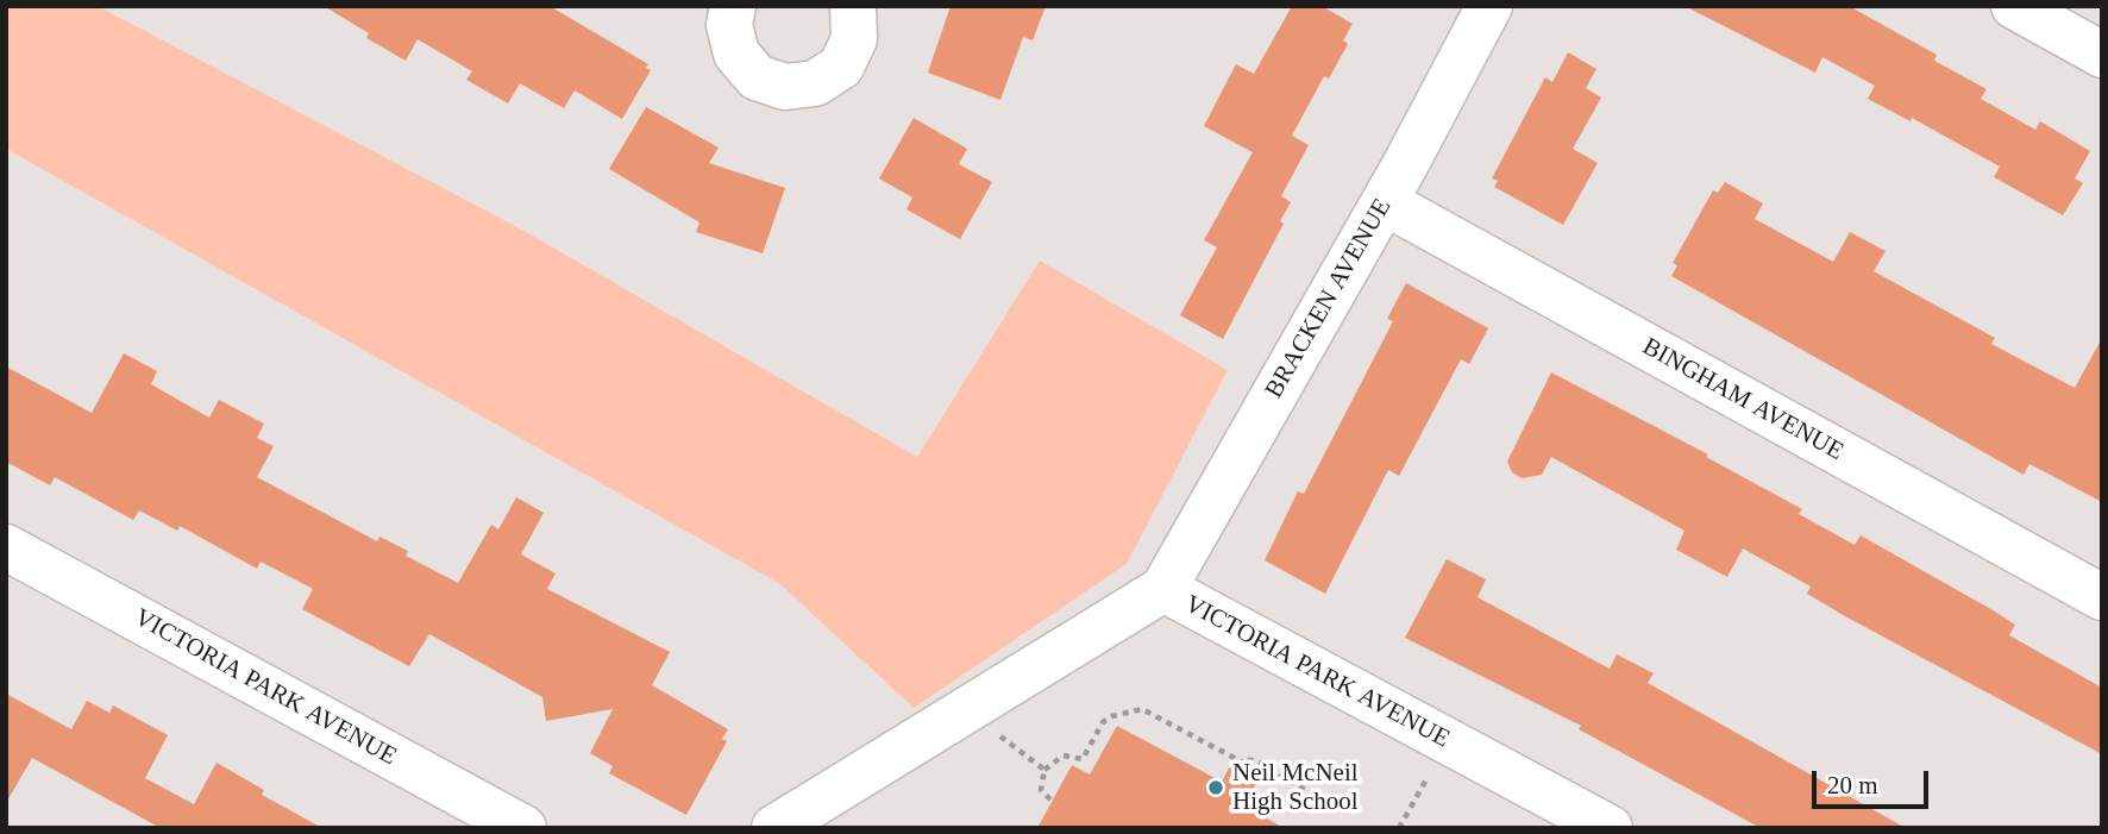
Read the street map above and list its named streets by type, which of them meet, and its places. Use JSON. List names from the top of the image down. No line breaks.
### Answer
{"streets":{"street":["BRACKEN AVENUE","BINGHAM AVENUE","VICTORIA PARK AVENUE"]},"crossings":[["BRACKEN AVENUE","BINGHAM AVENUE"],["BRACKEN AVENUE","VICTORIA PARK AVENUE"]],"places":["Neil McNeil High School"],"scale_bar":"20 m"}
